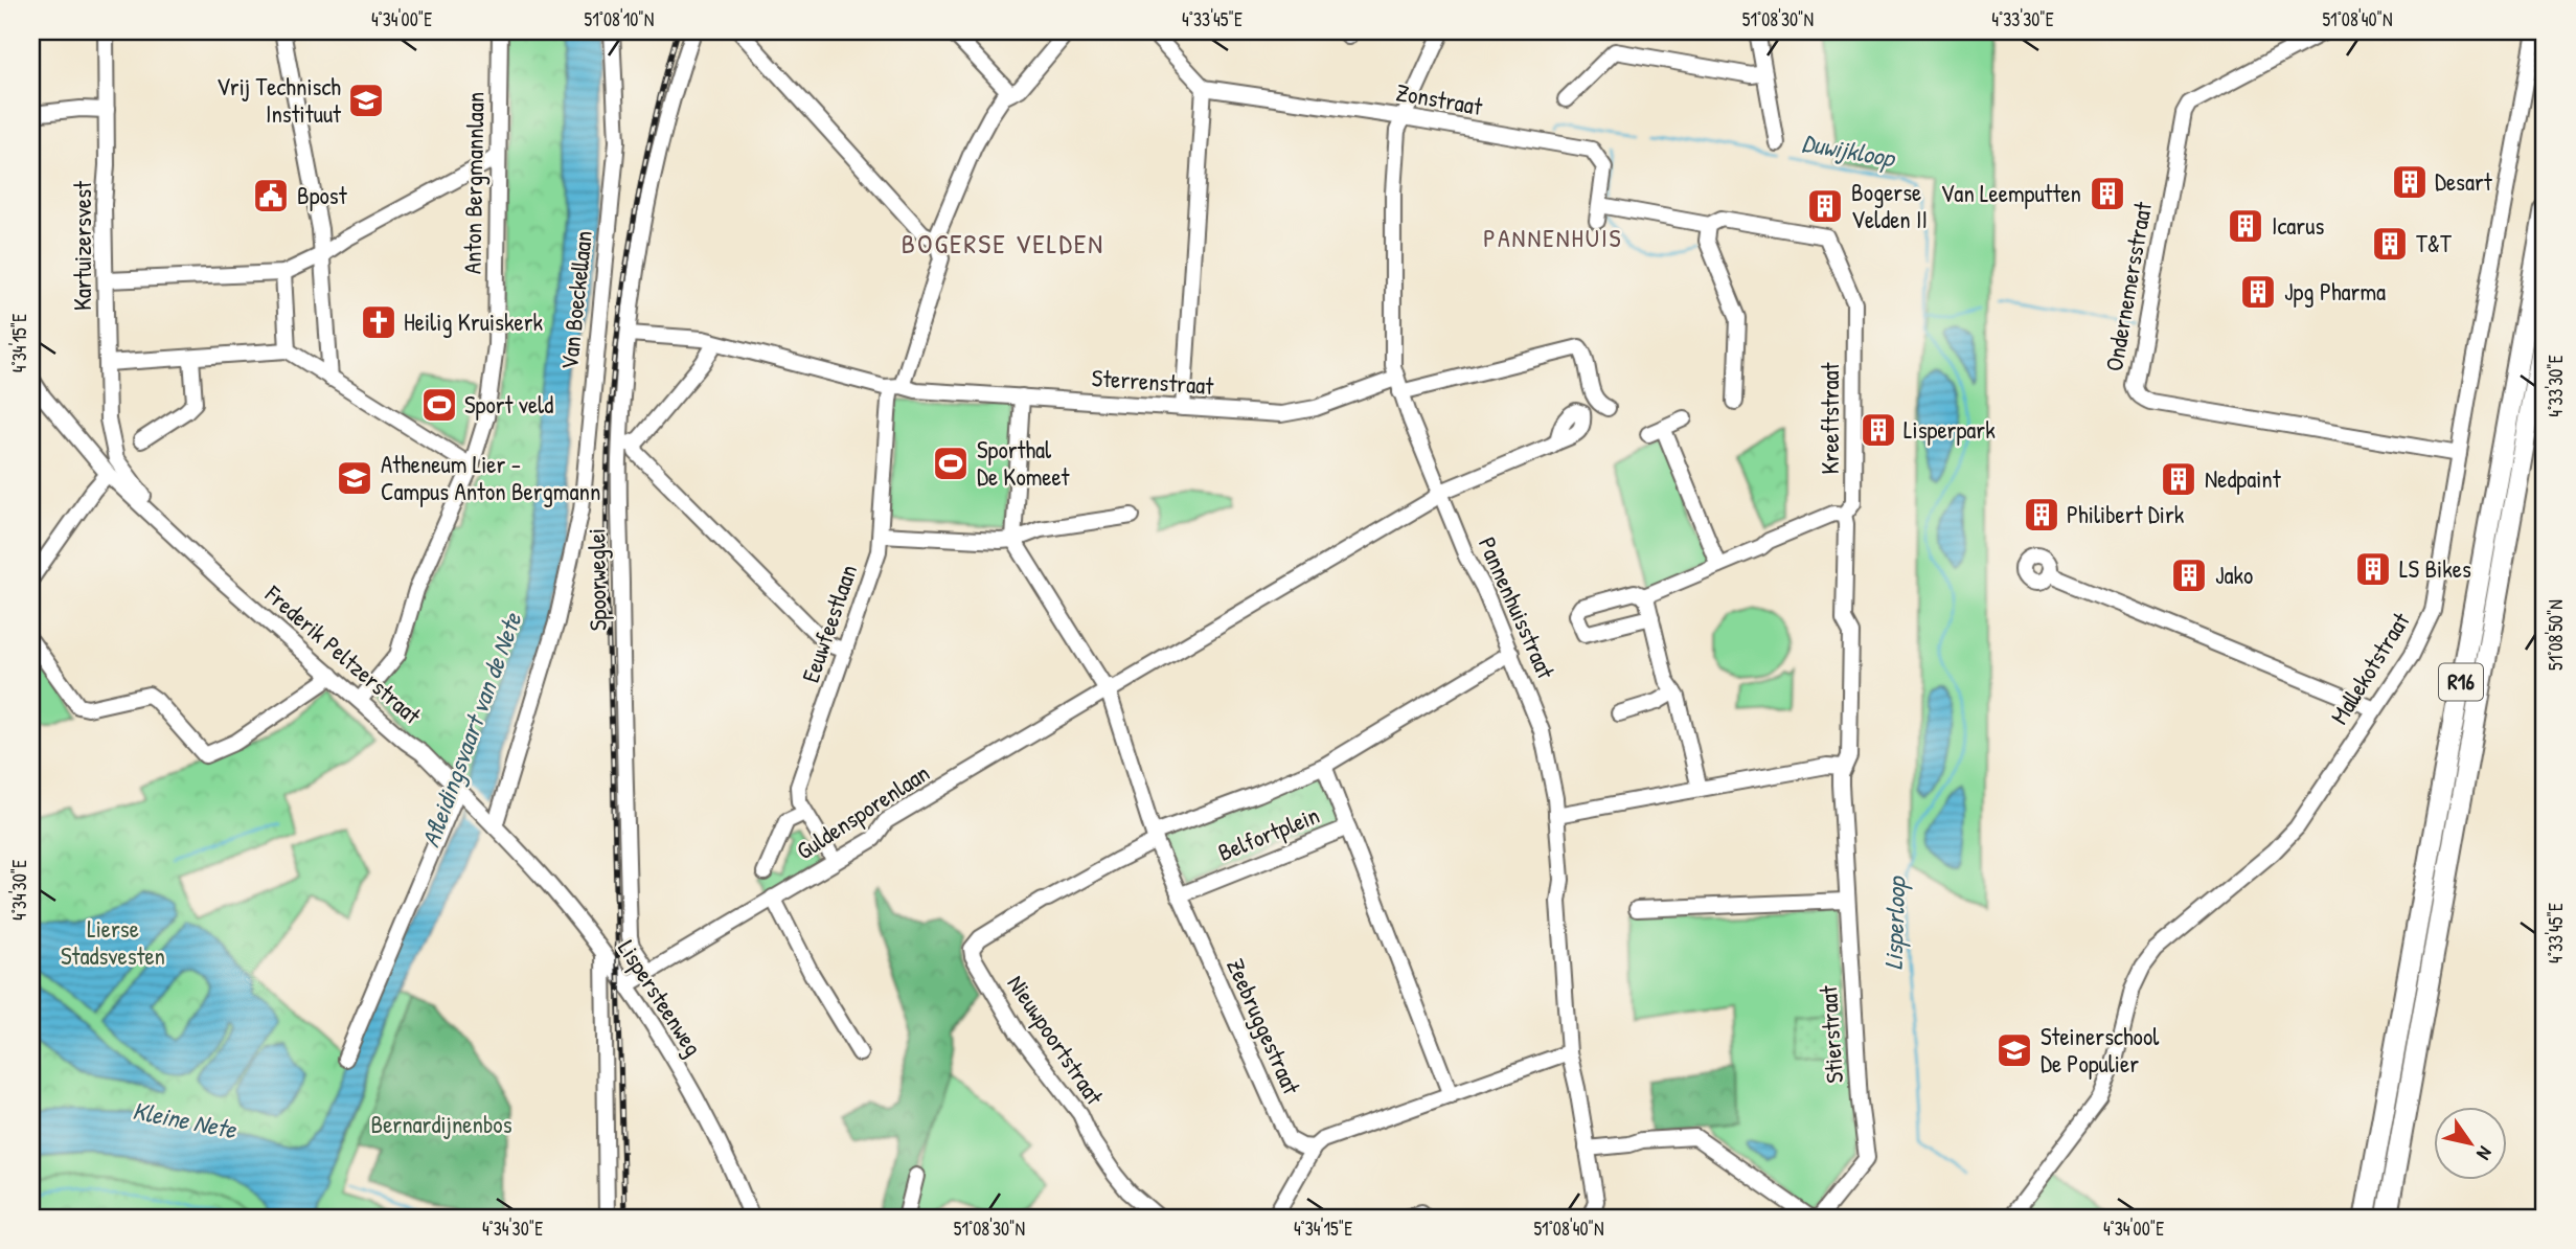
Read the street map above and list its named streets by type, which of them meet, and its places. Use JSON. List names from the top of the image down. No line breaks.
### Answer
{"streets":{"highway":["R16"],"street":["Zonstraat","Anton Bergmannlaan","Kartuizersvest","Ondernemersstraat","Van Boeckellaan","Sterrenstraat","Kreeftstraat","Spoorweglei","Pannenhuisstraat","Eeuwfeestlaan","Frederik Peltzerstraat","Mallekotstraat","Guldensporenlaan","Belfortplein","Lispersteenweg","Zeebruggestraat","Stierstraat","Nieuwpoortstraat"]},"crossings":[["Zonstraat","Kreeftstraat"],["Zonstraat","Pannenhuisstraat"],["Anton Bergmannlaan","Frederik Peltzerstraat"],["Kartuizersvest","Frederik Peltzerstraat"],["Ondernemersstraat","Mallekotstraat"],["Van Boeckellaan","Frederik Peltzerstraat"],["Van Boeckellaan","Lispersteenweg"],["Sterrenstraat","Spoorweglei"],["Sterrenstraat","Pannenhuisstraat"],["Sterrenstraat","Eeuwfeestlaan"],["Kreeftstraat","Stierstraat"],["Spoorweglei","Guldensporenlaan"],["Pannenhuisstraat","Guldensporenlaan"],["Eeuwfeestlaan","Guldensporenlaan"],["Frederik Peltzerstraat","Lispersteenweg"],["Guldensporenlaan","Zeebruggestraat"],["Belfortplein","Zeebruggestraat"],["Belfortplein","Nieuwpoortstraat"],["Zeebruggestraat","Nieuwpoortstraat"]],"districts":["PANNENHUIS","BOGERSE VELDEN"],"water":["Duwijkloop","Afleidingsvaart van de Nete","Lisperloop","Kleine Nete"],"parks":["Lierse Stadsvesten","Bernardijnenbos"],"places":{"school or university":["Vrij Technisch Instituut","Atheneum Lier - Campus Anton Bergmann","Steinerschool De Populier"],"building":["Desart","Van Leemputten","Bogerse Velden II","Icarus","T&T","Jpg Pharma","Lisperpark","Nedpaint","Philibert Dirk","LS Bikes","Jako"],"public building":["Bpost"],"church":["Heilig Kruiskerk"],"sports":["Sport veld","Sporthal De Komeet"]},"north":"bottom right","coordinates":["4°34'00\"E","51°08'10\"N","4°33'45\"E","51°08'30\"N","4°33'30\"E","51°08'40\"N","4°34'15\"E","51°08'50\"N","4°34'30\"E"]}
